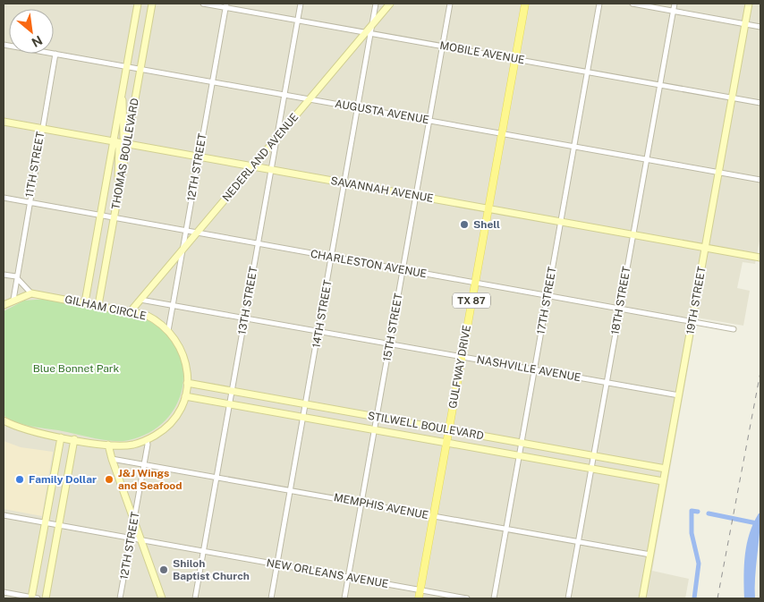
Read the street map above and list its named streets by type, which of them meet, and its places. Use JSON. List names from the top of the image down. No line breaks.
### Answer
{"streets":{"main road":["TX 87","GULFWAY DRIVE"],"street":["MOBILE AVENUE","AUGUSTA AVENUE","THOMAS BOULEVARD","NEDERLAND AVENUE","11TH STREET","12TH STREET","SAVANNAH AVENUE","CHARLESTON AVENUE","13TH STREET","17TH STREET","18TH STREET","19TH STREET","GILHAM CIRCLE","14TH STREET","15TH STREET","NASHVILLE AVENUE","STILWELL BOULEVARD","MEMPHIS AVENUE","NEW ORLEANS AVENUE"]},"crossings":[["MOBILE AVENUE","NEDERLAND AVENUE"],["MOBILE AVENUE","12TH STREET"],["MOBILE AVENUE","13TH STREET"],["MOBILE AVENUE","17TH STREET"],["MOBILE AVENUE","18TH STREET"],["MOBILE AVENUE","19TH STREET"],["MOBILE AVENUE","14TH STREET"],["MOBILE AVENUE","15TH STREET"],["MOBILE AVENUE","GULFWAY DRIVE"],["AUGUSTA AVENUE","THOMAS BOULEVARD"],["AUGUSTA AVENUE","NEDERLAND AVENUE"],["AUGUSTA AVENUE","11TH STREET"],["AUGUSTA AVENUE","12TH STREET"],["AUGUSTA AVENUE","13TH STREET"],["AUGUSTA AVENUE","17TH STREET"],["AUGUSTA AVENUE","18TH STREET"],["AUGUSTA AVENUE","19TH STREET"],["AUGUSTA AVENUE","14TH STREET"],["AUGUSTA AVENUE","15TH STREET"],["AUGUSTA AVENUE","GULFWAY DRIVE"],["THOMAS BOULEVARD","SAVANNAH AVENUE"],["THOMAS BOULEVARD","CHARLESTON AVENUE"],["THOMAS BOULEVARD","GILHAM CIRCLE"],["NEDERLAND AVENUE","12TH STREET"],["NEDERLAND AVENUE","SAVANNAH AVENUE"],["NEDERLAND AVENUE","CHARLESTON AVENUE"],["NEDERLAND AVENUE","13TH STREET"],["NEDERLAND AVENUE","GILHAM CIRCLE"],["NEDERLAND AVENUE","14TH STREET"],["NEDERLAND AVENUE","NASHVILLE AVENUE"],["11TH STREET","SAVANNAH AVENUE"],["11TH STREET","CHARLESTON AVENUE"],["11TH STREET","GILHAM CIRCLE"],["12TH STREET","SAVANNAH AVENUE"],["12TH STREET","CHARLESTON AVENUE"],["12TH STREET","GILHAM CIRCLE"],["12TH STREET","NASHVILLE AVENUE"],["12TH STREET","MEMPHIS AVENUE"],["12TH STREET","NEW ORLEANS AVENUE"],["SAVANNAH AVENUE","13TH STREET"],["SAVANNAH AVENUE","17TH STREET"],["SAVANNAH AVENUE","18TH STREET"],["SAVANNAH AVENUE","19TH STREET"],["SAVANNAH AVENUE","14TH STREET"],["SAVANNAH AVENUE","15TH STREET"],["SAVANNAH AVENUE","GULFWAY DRIVE"],["CHARLESTON AVENUE","13TH STREET"],["CHARLESTON AVENUE","17TH STREET"],["CHARLESTON AVENUE","18TH STREET"],["CHARLESTON AVENUE","19TH STREET"],["CHARLESTON AVENUE","14TH STREET"],["CHARLESTON AVENUE","15TH STREET"],["CHARLESTON AVENUE","GULFWAY DRIVE"],["13TH STREET","NASHVILLE AVENUE"],["13TH STREET","STILWELL BOULEVARD"],["13TH STREET","MEMPHIS AVENUE"],["13TH STREET","NEW ORLEANS AVENUE"],["17TH STREET","NASHVILLE AVENUE"],["17TH STREET","STILWELL BOULEVARD"],["17TH STREET","MEMPHIS AVENUE"],["18TH STREET","NASHVILLE AVENUE"],["18TH STREET","STILWELL BOULEVARD"],["18TH STREET","MEMPHIS AVENUE"],["19TH STREET","NASHVILLE AVENUE"],["19TH STREET","STILWELL BOULEVARD"],["19TH STREET","MEMPHIS AVENUE"],["GILHAM CIRCLE","STILWELL BOULEVARD"],["14TH STREET","NASHVILLE AVENUE"],["14TH STREET","STILWELL BOULEVARD"],["14TH STREET","MEMPHIS AVENUE"],["14TH STREET","NEW ORLEANS AVENUE"],["15TH STREET","NASHVILLE AVENUE"],["15TH STREET","STILWELL BOULEVARD"],["15TH STREET","MEMPHIS AVENUE"],["15TH STREET","NEW ORLEANS AVENUE"],["GULFWAY DRIVE","NASHVILLE AVENUE"],["GULFWAY DRIVE","STILWELL BOULEVARD"],["GULFWAY DRIVE","MEMPHIS AVENUE"],["GULFWAY DRIVE","NEW ORLEANS AVENUE"]],"parks":["Blue Bonnet Park"],"places":["Shell","Family Dollar","J&J Wings and Seafood","Shiloh Baptist Church"],"north":"bottom right"}
